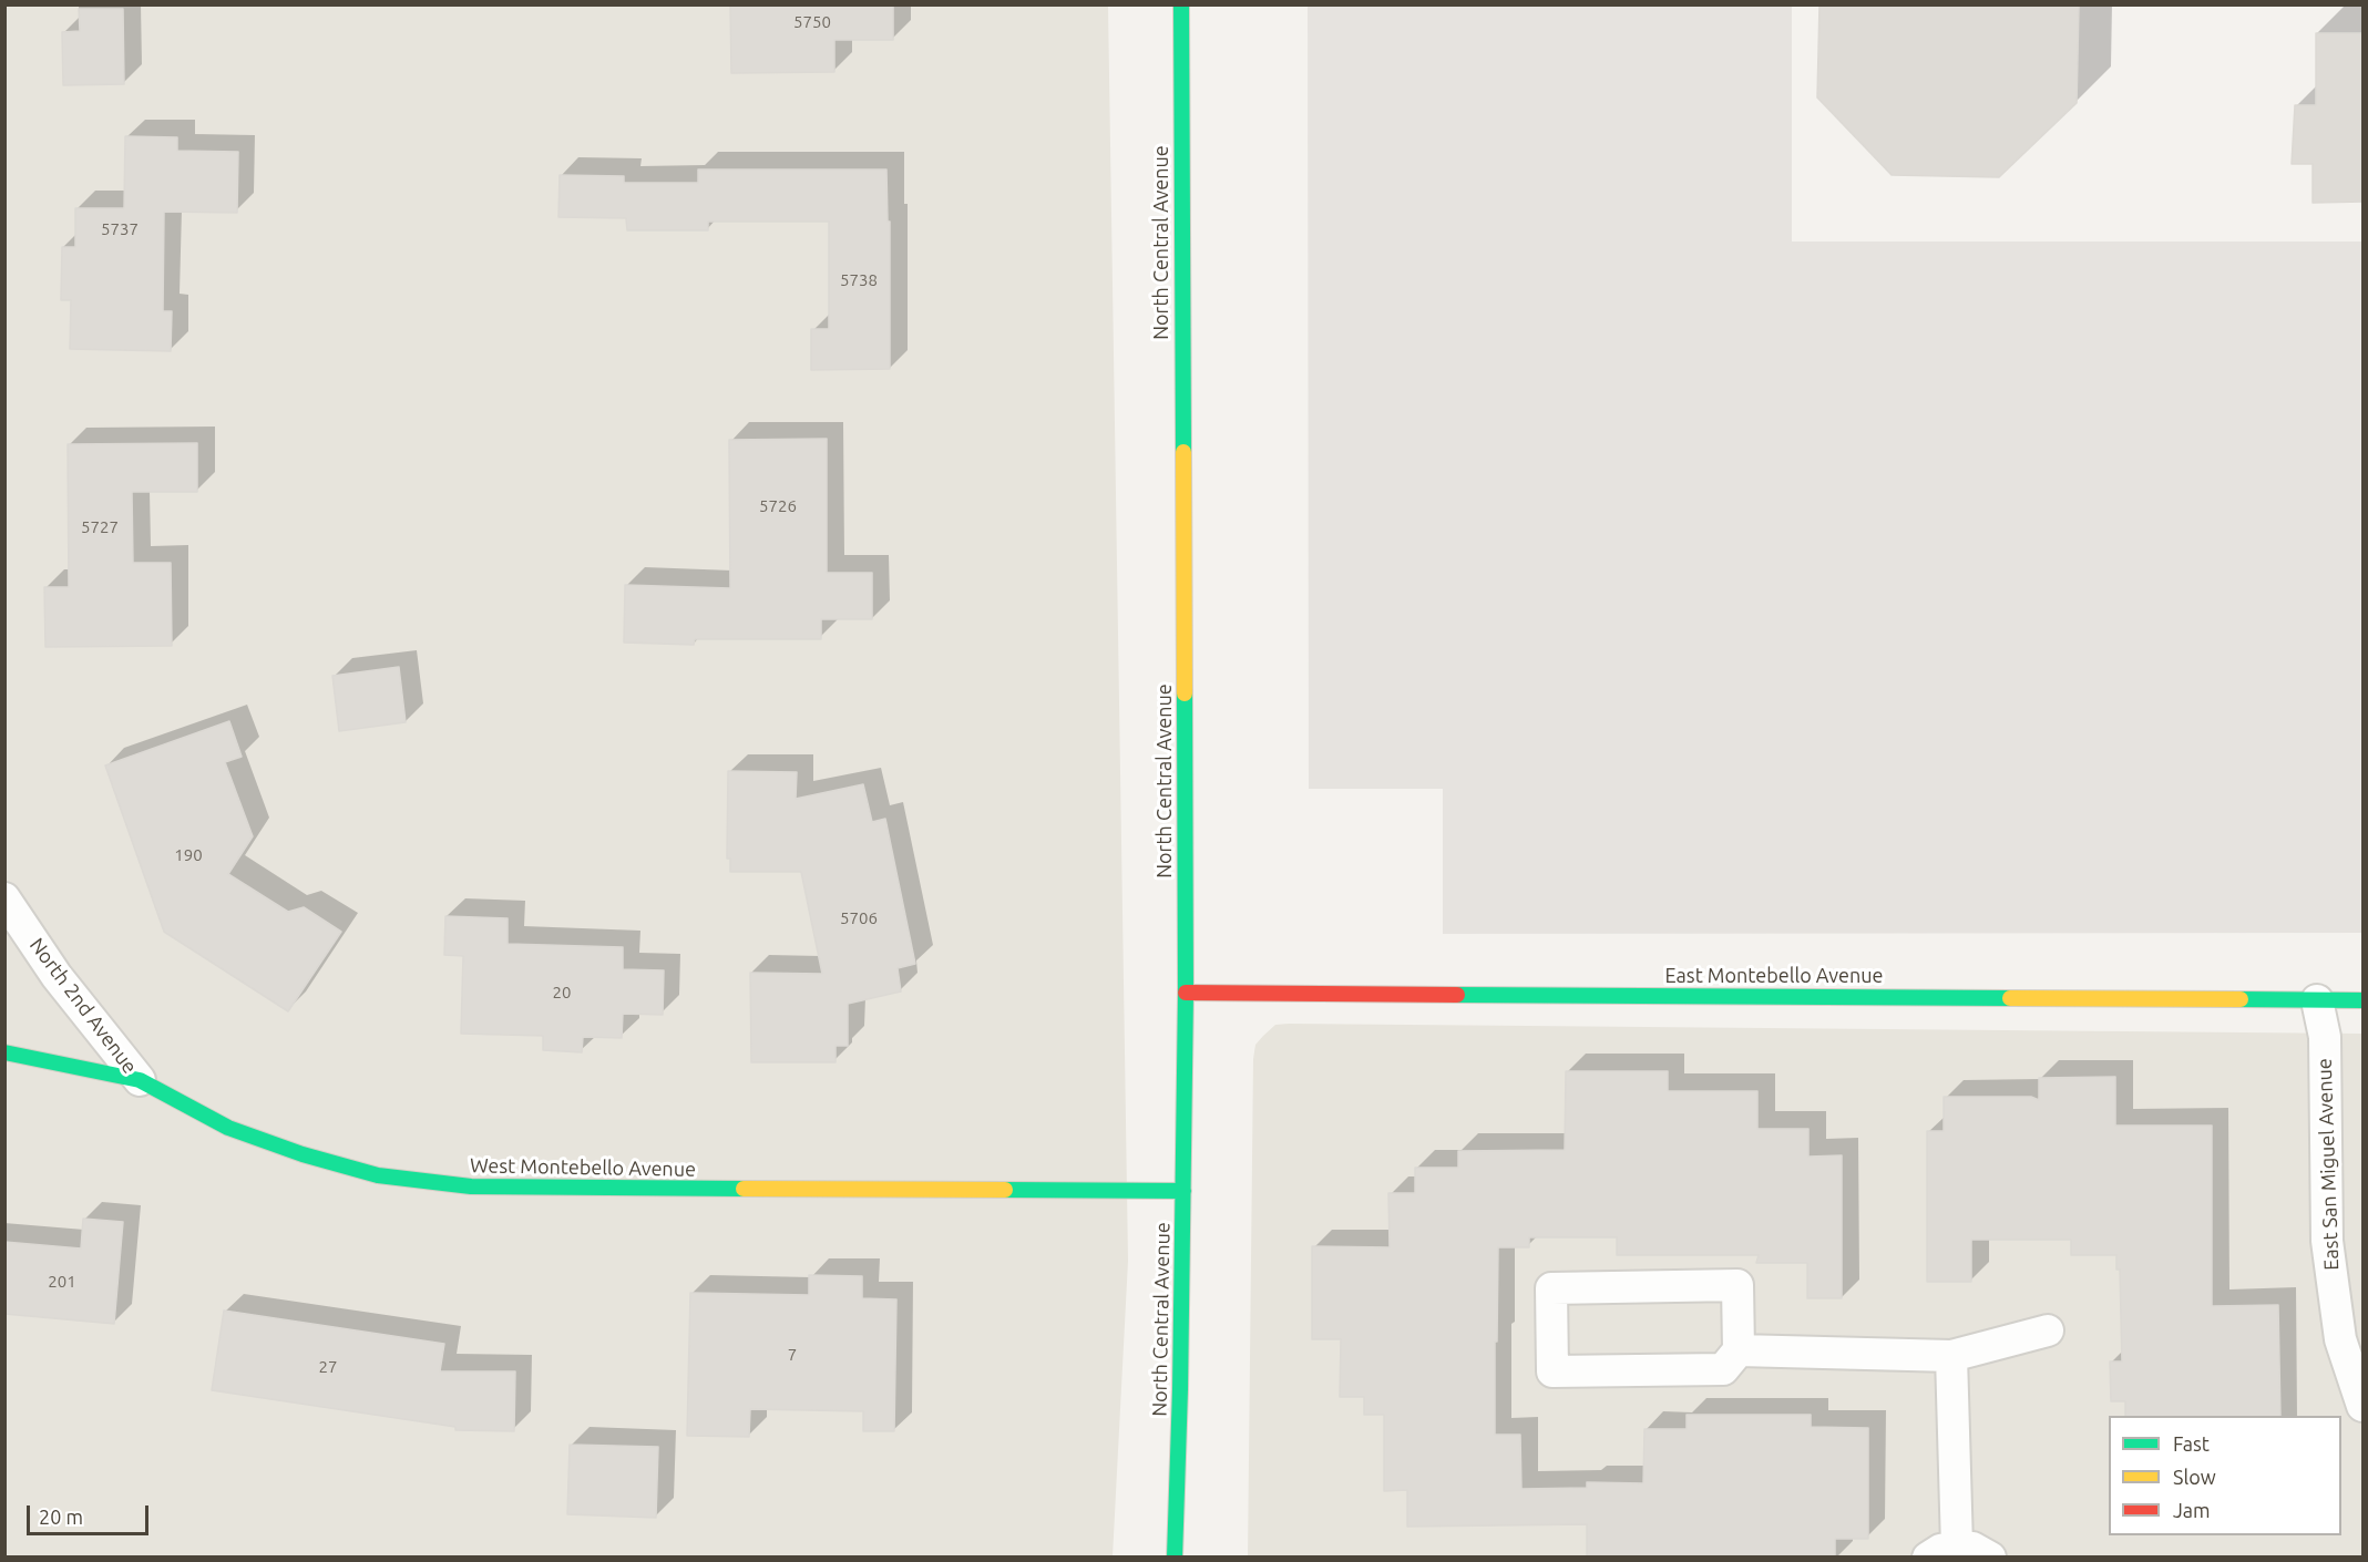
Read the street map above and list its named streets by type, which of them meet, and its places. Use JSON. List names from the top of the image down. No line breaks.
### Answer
{"streets":{"street":["North Central Avenue","East Montebello Avenue","North 2nd Avenue","East San Miguel Avenue","West Montebello Avenue"]},"crossings":[["North Central Avenue","East Montebello Avenue"],["North Central Avenue","West Montebello Avenue"],["East Montebello Avenue","East San Miguel Avenue"],["North 2nd Avenue","West Montebello Avenue"]],"house_numbers":["5750","5737","5738","5726","5727","190","5706","20","201","7","27"],"legend":["Fast","Slow","Jam"],"scale_bar":"20 m"}
